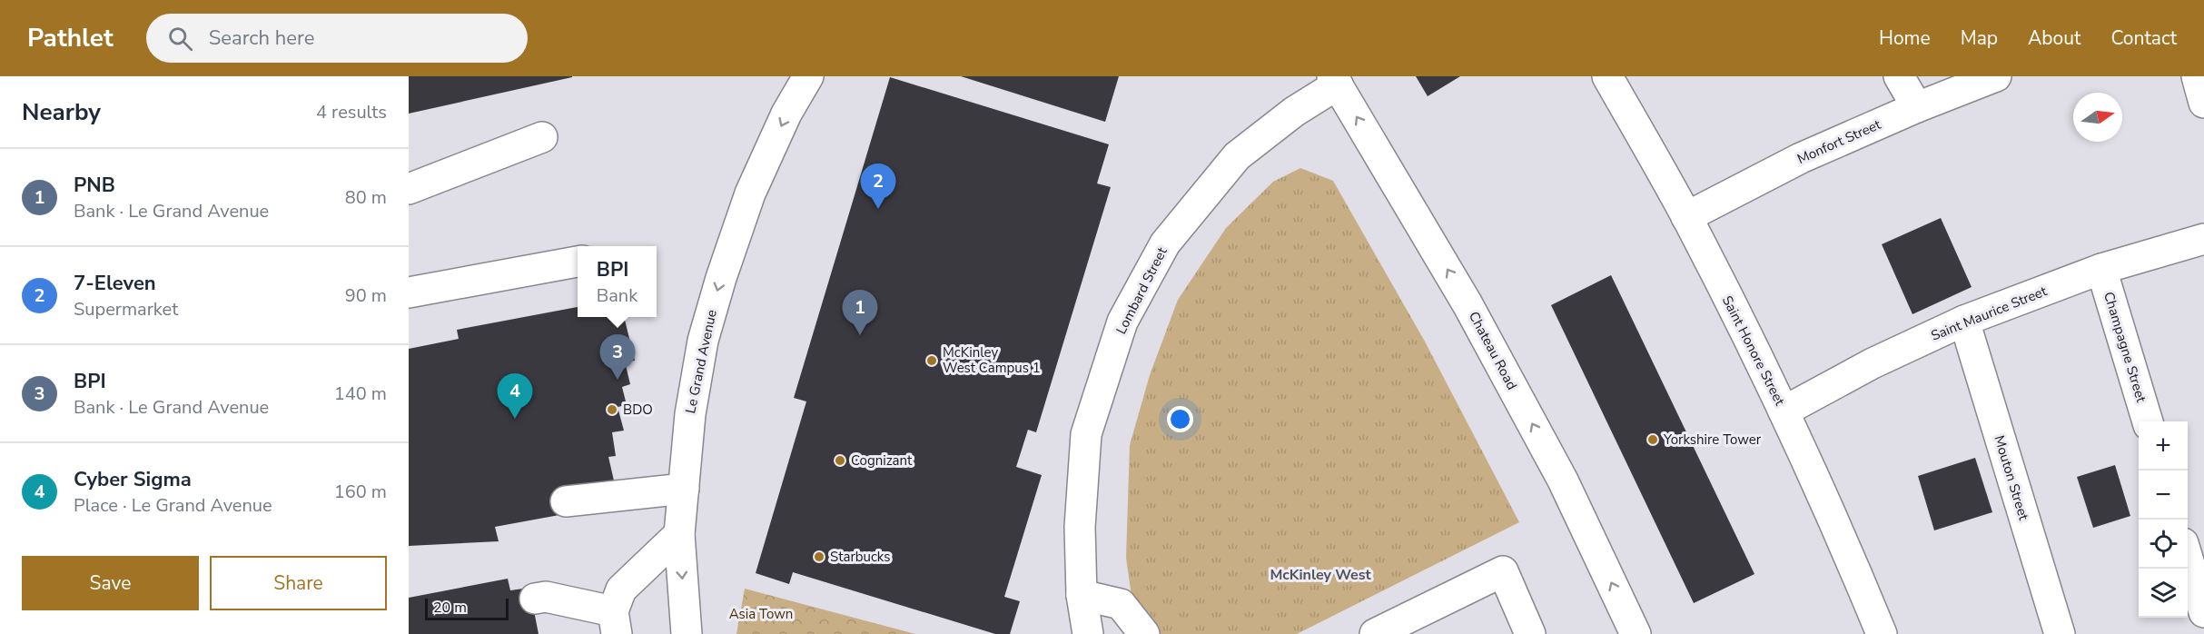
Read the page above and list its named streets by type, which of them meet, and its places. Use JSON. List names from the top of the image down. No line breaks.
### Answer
{"streets":{"street":["Monfort Street","Lombard Street","Saint Maurice Street","Champagne Street","Chateau Road","Saint Honore Street","Le Grand Avenue","Mouton Street"]},"crossings":[["Monfort Street","Saint Honore Street"],["Lombard Street","Chateau Road"],["Saint Maurice Street","Champagne Street"],["Saint Maurice Street","Saint Honore Street"],["Saint Maurice Street","Mouton Street"]],"one_way":["Chateau Road","Le Grand Avenue"],"districts":["McKinley West"],"parks":["Asia Town"],"places":["McKinley West Campus 1","BDO","Yorkshire Tower","Cognizant","Starbucks"],"scale_bar":"20 m","north":"right","page":{"header":"Pathlet","search":"Search here","nav":["Home","Map","About","Contact"],"heading":["Nearby","4 results"],"list":[{"mark":"1","name":"PNB","note":"Bank · Le Grand Avenue","value":"80 m"},{"mark":"2","name":"7-Eleven","note":"Supermarket","value":"90 m"},{"mark":"3","name":"BPI","note":"Bank · Le Grand Avenue","value":"140 m"},{"mark":"4","name":"Cyber Sigma","note":"Place · Le Grand Avenue","value":"160 m"}],"pins":["2","1","3","4"],"popup":["BPI","Bank"],"map_buttons":["+","−"],"buttons":["Save","Share"],"scale":"20 m"}}
